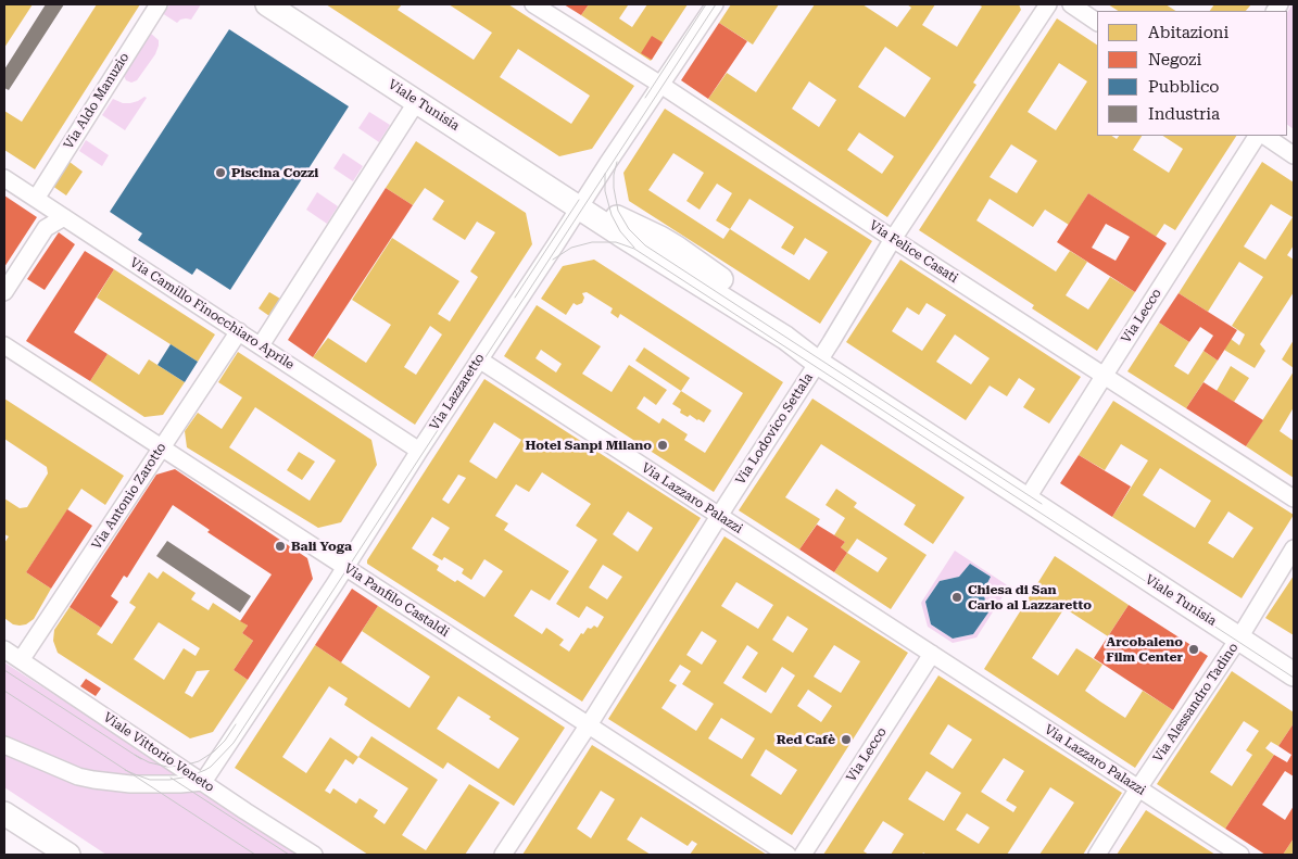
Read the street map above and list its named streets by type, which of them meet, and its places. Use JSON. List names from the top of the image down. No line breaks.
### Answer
{"streets":{"street":["Via Aldo Manuzio","Viale Tunisia","Via Felice Casati","Via Camillo Finocchiaro Aprile","Via Lecco","Via Lazzaretto","Via Lodovico Settala","Via Antonio Zarotto","Via Lazzaro Palazzi","Via Panfilo Castaldi","Via Alessandro Tadino","Viale Vittorio Veneto"]},"crossings":[["Via Aldo Manuzio","Via Camillo Finocchiaro Aprile"],["Viale Tunisia","Via Lecco"],["Viale Tunisia","Via Lazzaretto"],["Viale Tunisia","Via Lodovico Settala"],["Viale Tunisia","Via Alessandro Tadino"],["Via Felice Casati","Via Lecco"],["Via Felice Casati","Via Lazzaretto"],["Via Felice Casati","Via Lodovico Settala"],["Via Camillo Finocchiaro Aprile","Via Lazzaretto"],["Via Camillo Finocchiaro Aprile","Via Antonio Zarotto"],["Via Lecco","Via Lazzaro Palazzi"],["Via Lazzaretto","Via Lazzaro Palazzi"],["Via Lazzaretto","Via Panfilo Castaldi"],["Via Lazzaretto","Viale Vittorio Veneto"],["Via Lodovico Settala","Via Lazzaro Palazzi"],["Via Lodovico Settala","Via Panfilo Castaldi"],["Via Antonio Zarotto","Via Panfilo Castaldi"],["Via Antonio Zarotto","Viale Vittorio Veneto"],["Via Lazzaro Palazzi","Via Alessandro Tadino"]],"places":["Piscina Cozzi","Hotel Sanpi Milano","Bali Yoga","Chiesa di San Carlo al Lazzaretto","Arcobaleno Film Center","Red Cafè"],"legend":["Abitazioni","Negozi","Pubblico","Industria"]}
